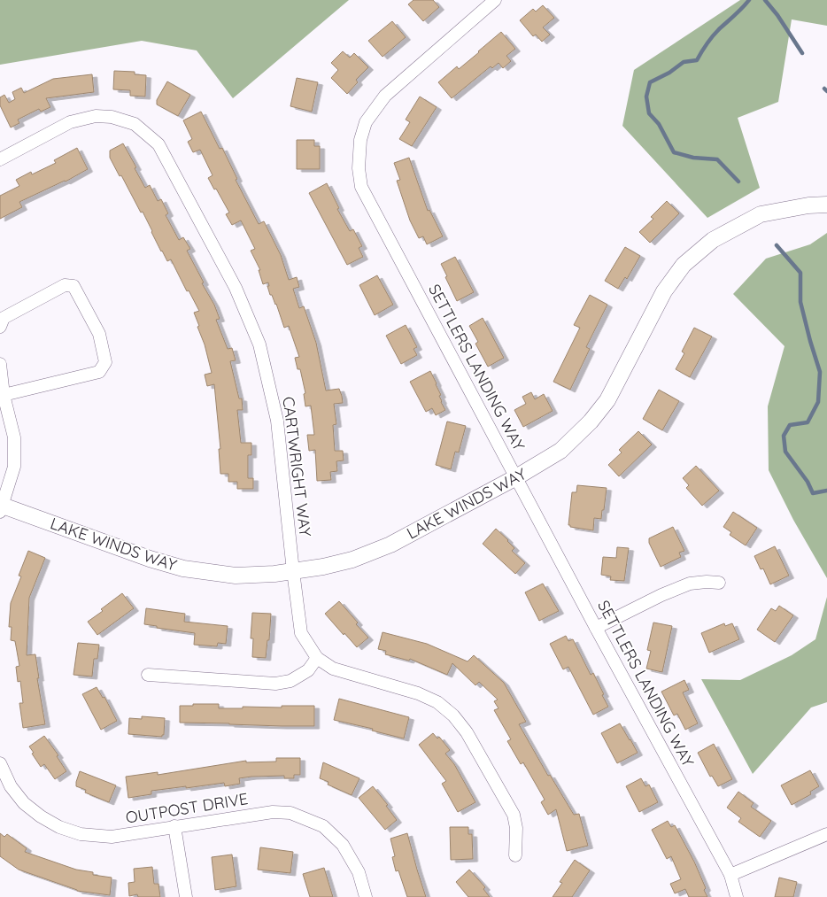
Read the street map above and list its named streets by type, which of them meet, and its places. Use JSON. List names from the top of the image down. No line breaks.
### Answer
{"streets":{"street":["SETTLERS LANDING WAY","CARTWRIGHT WAY","LAKE WINDS WAY","OUTPOST DRIVE"]},"crossings":[["SETTLERS LANDING WAY","LAKE WINDS WAY"],["CARTWRIGHT WAY","LAKE WINDS WAY"]]}
